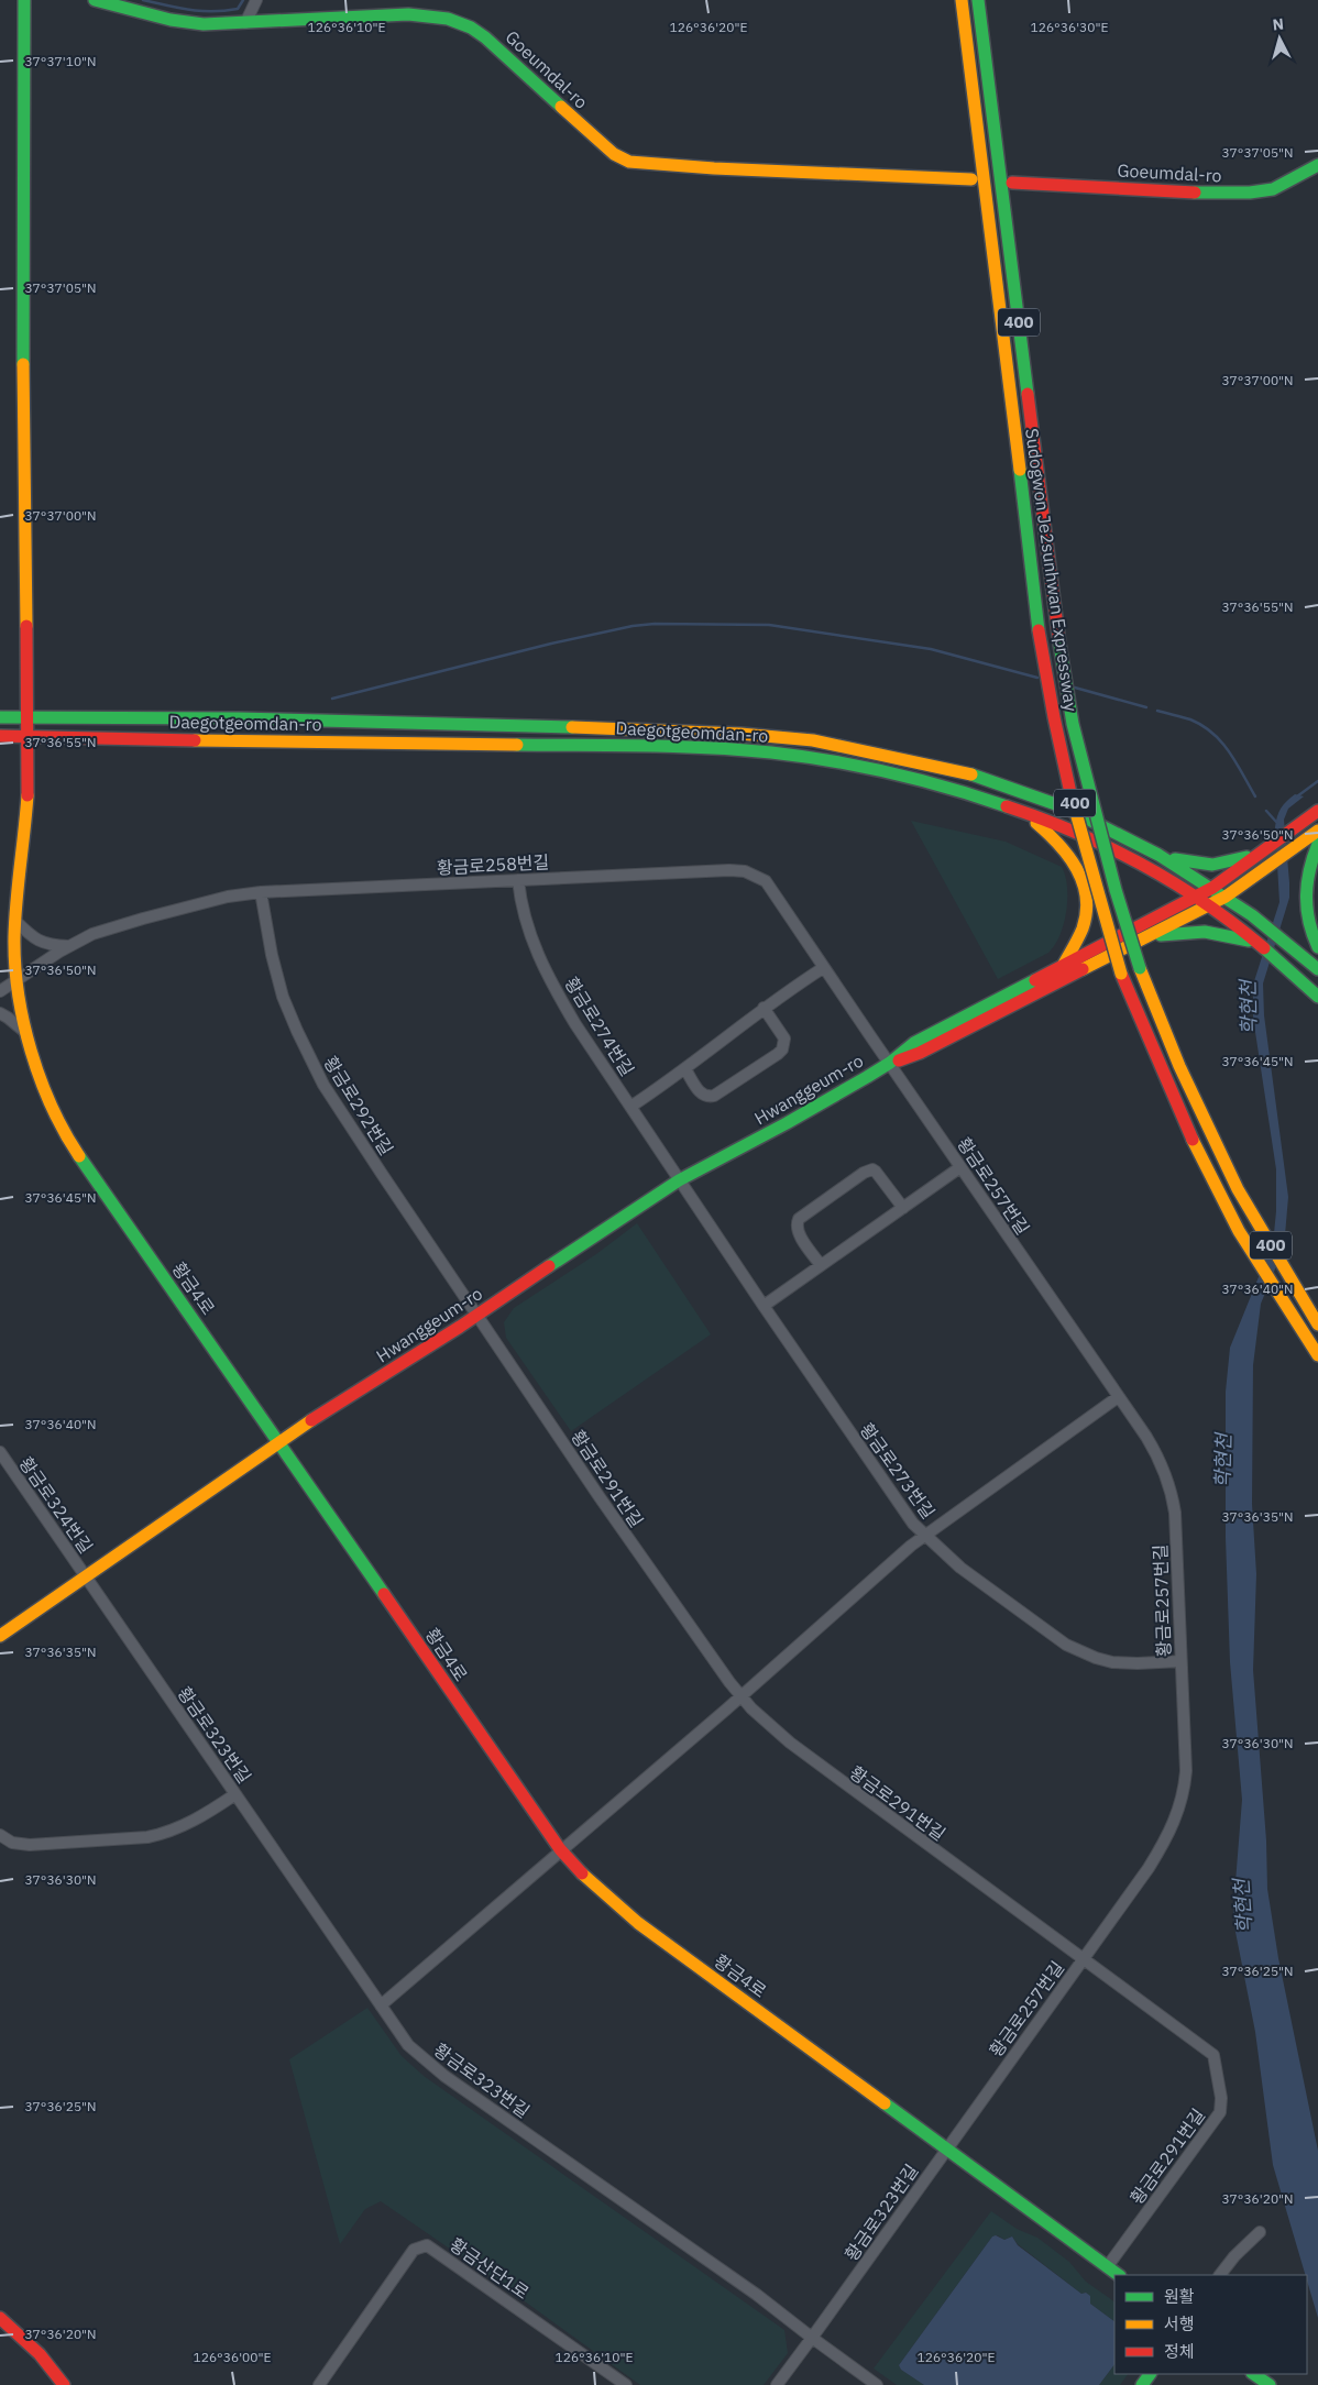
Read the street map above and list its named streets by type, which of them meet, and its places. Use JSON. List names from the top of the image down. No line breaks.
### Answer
{"streets":{"main road":["Goeumdal-ro","400","Sudogwon Je2sunhwan Expressway","Daegotgeomdan-ro","Hwanggeum-ro","황금4로"],"street":["황금로258번길","황금로274번길","황금로292번길","황금로257번길","황금로273번길","황금로291번길","황금로324번길","황금로323번길","황금산단1로"]},"crossings":[["Daegotgeomdan-ro","Hwanggeum-ro"],["Daegotgeomdan-ro","황금4로"],["황금로258번길","황금로274번길"],["황금로258번길","Hwanggeum-ro"],["황금로258번길","황금로292번길"],["황금로258번길","황금로257번길"],["황금로258번길","황금4로"],["황금로274번길","Hwanggeum-ro"],["황금로274번길","황금로273번길"],["Hwanggeum-ro","황금로292번길"],["Hwanggeum-ro","황금로257번길"],["Hwanggeum-ro","황금4로"],["Hwanggeum-ro","황금로273번길"],["Hwanggeum-ro","황금로291번길"],["Hwanggeum-ro","황금로324번길"],["Hwanggeum-ro","황금로323번길"],["황금로292번길","황금로291번길"],["황금로257번길","황금4로"],["황금로257번길","황금로273번길"],["황금로257번길","황금로291번길"],["황금로257번길","황금로323번길"],["황금4로","황금로291번길"],["황금4로","황금로323번길"],["황금로324번길","황금로323번길"]],"water":["학현천"],"legend":["원활","서행","정체"],"north":"top","coordinates":["126°36'10\"E","126°36'20\"E","126°36'30\"E","37°37'10\"N","37°37'05\"N","37°37'00\"N","37°36'55\"N","37°36'50\"N","37°36'45\"N","37°36'40\"N","37°36'35\"N","37°36'30\"N","37°36'25\"N","37°36'20\"N","126°36'00\"E"]}
